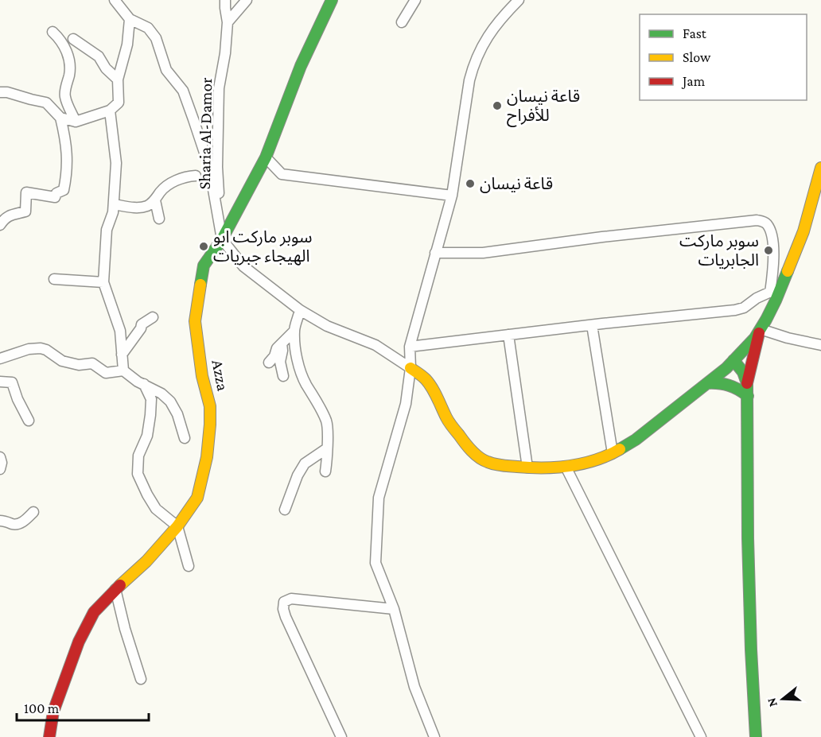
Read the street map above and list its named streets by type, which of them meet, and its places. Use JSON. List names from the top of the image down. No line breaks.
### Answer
{"streets":{"street":["Sharia Al-Damor","Azza"]},"crossings":[["Sharia Al-Damor","Azza"]],"places":["قاعة نيسان للأفراح","قاعة نيسان","سوبر ماركت ابو الهيجاء جبريات","سوبر ماركت الجابريات"],"legend":["Fast","Slow","Jam"],"scale_bar":"100 m","north":"left"}
